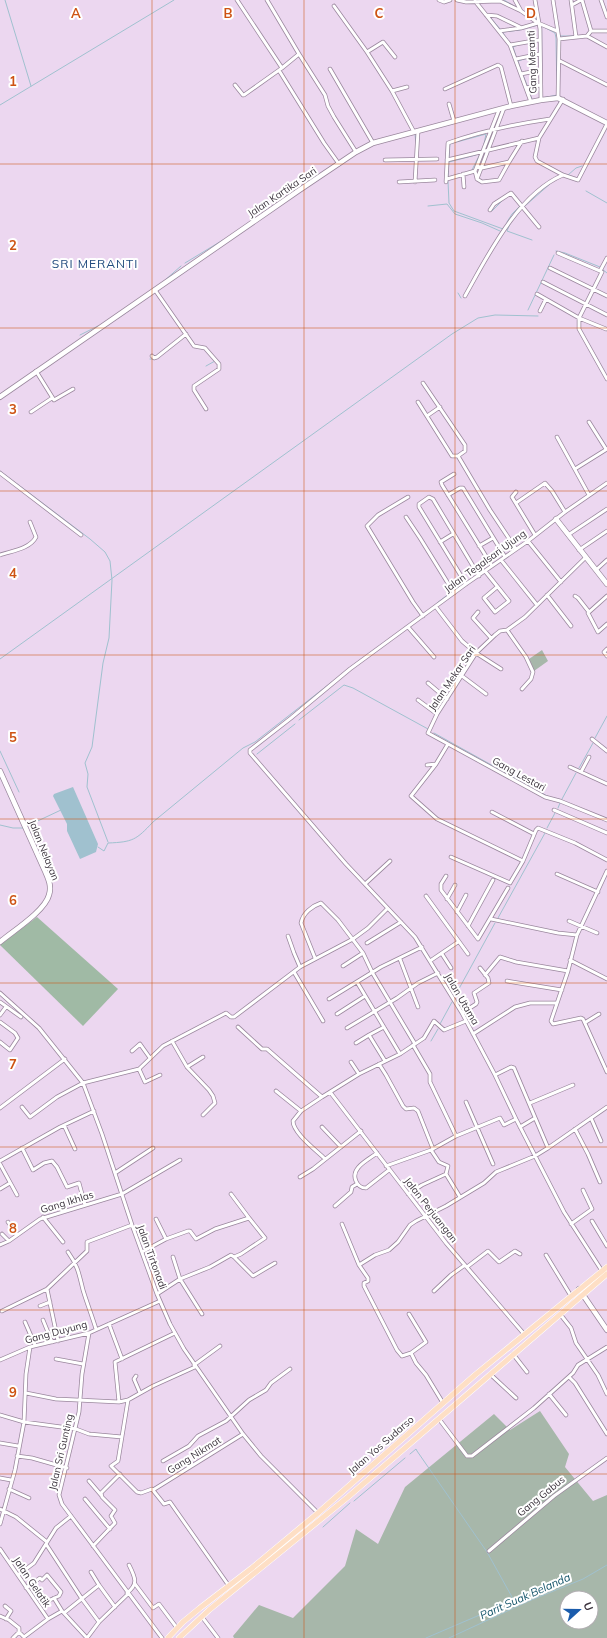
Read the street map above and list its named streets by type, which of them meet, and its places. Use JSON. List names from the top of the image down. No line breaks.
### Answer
{"streets":{"main road":["Jalan Yos Sudarso"],"street":["Gang Meranti","Jalan Kartika Sari","Jalan Tegalsari Ujung","Jalan Mekar Sari","Gang Lestari","Jalan Nelayan","Jalan Utama","Gang Ikhlas","Jalan Perjuangan","Jalan Tirtonadi","Gang Duyung","Jalan Sri Gunting","Gang Nikmat","Gang Gabus","Jalan Gelatik"]},"crossings":[["Gang Meranti","Jalan Kartika Sari"],["Jalan Tegalsari Ujung","Jalan Utama"],["Jalan Mekar Sari","Gang Lestari"],["Jalan Utama","Jalan Yos Sudarso"],["Gang Ikhlas","Jalan Tirtonadi"],["Jalan Perjuangan","Jalan Yos Sudarso"],["Jalan Tirtonadi","Gang Duyung"],["Jalan Tirtonadi","Jalan Yos Sudarso"],["Jalan Tirtonadi","Gang Nikmat"],["Gang Duyung","Jalan Sri Gunting"]],"districts":["SRI MERANTI"],"water":["Parit Suak Belanda"],"north":"right","grid":{"columns":["A","B","C","D"],"rows":["1","2","3","4","5","6","7","8","9"]}}
